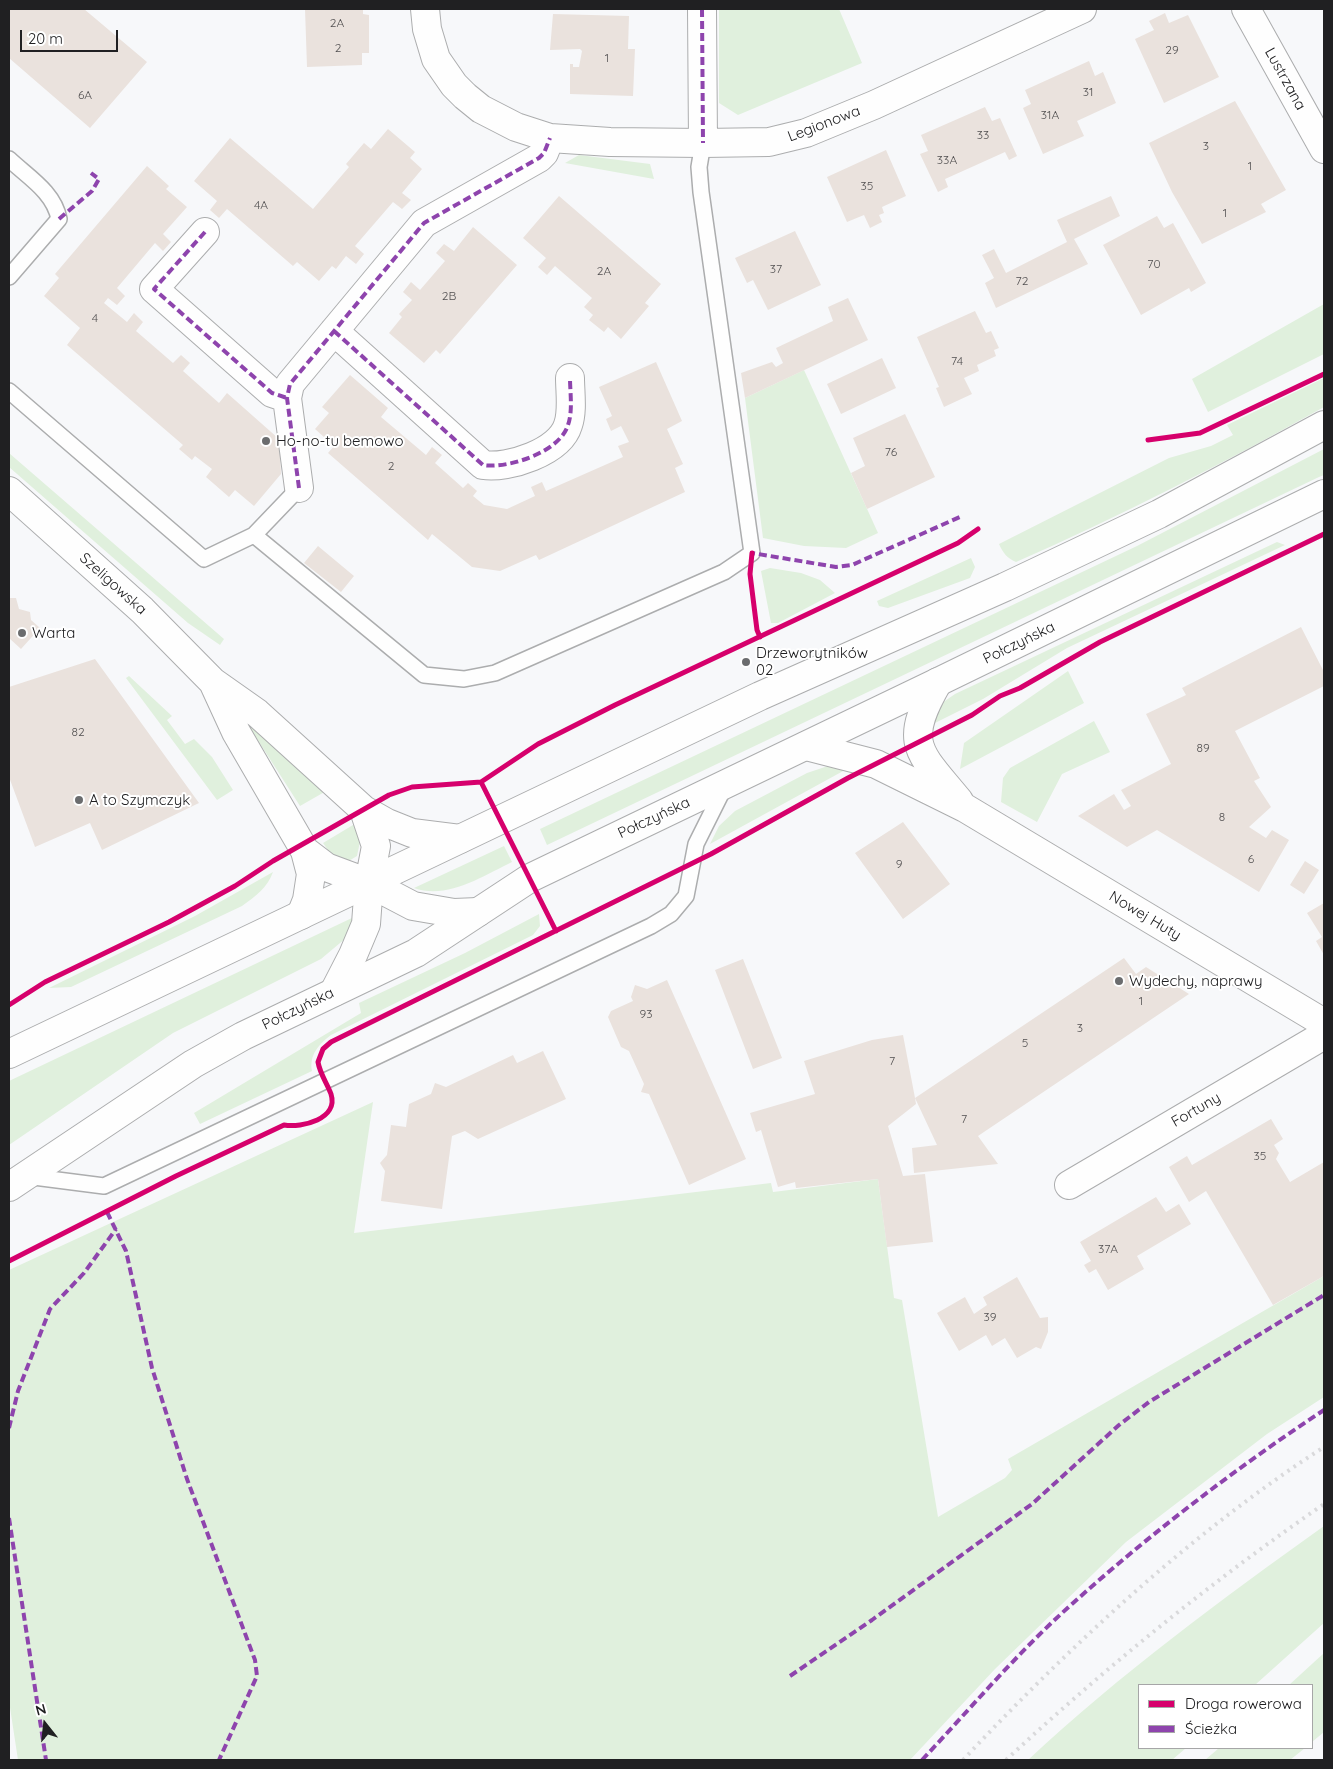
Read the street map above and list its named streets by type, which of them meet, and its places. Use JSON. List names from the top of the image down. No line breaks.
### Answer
{"streets":{"street":["Lustrzana","Legionowa","Szeligowska","Połczyńska","Nowej Huty","Fortuny"]},"crossings":[["Szeligowska","Połczyńska"],["Połczyńska","Nowej Huty"]],"places":["Ho-no-tu bemowo","Warta","Drzeworytników 02","A to Szymczyk","Wydechy, naprawy"],"house_numbers":["2A","2","29","1","31","6A","31A","33","3","33A","1","35","4A","1","70","37","2A","72","2B","4","74","76","2","82","89","8","6","9","1","93","3","5","7","7","35","37A","39"],"legend":["Droga rowerowa","Ścieżka"],"scale_bar":"20 m","north":"top"}
